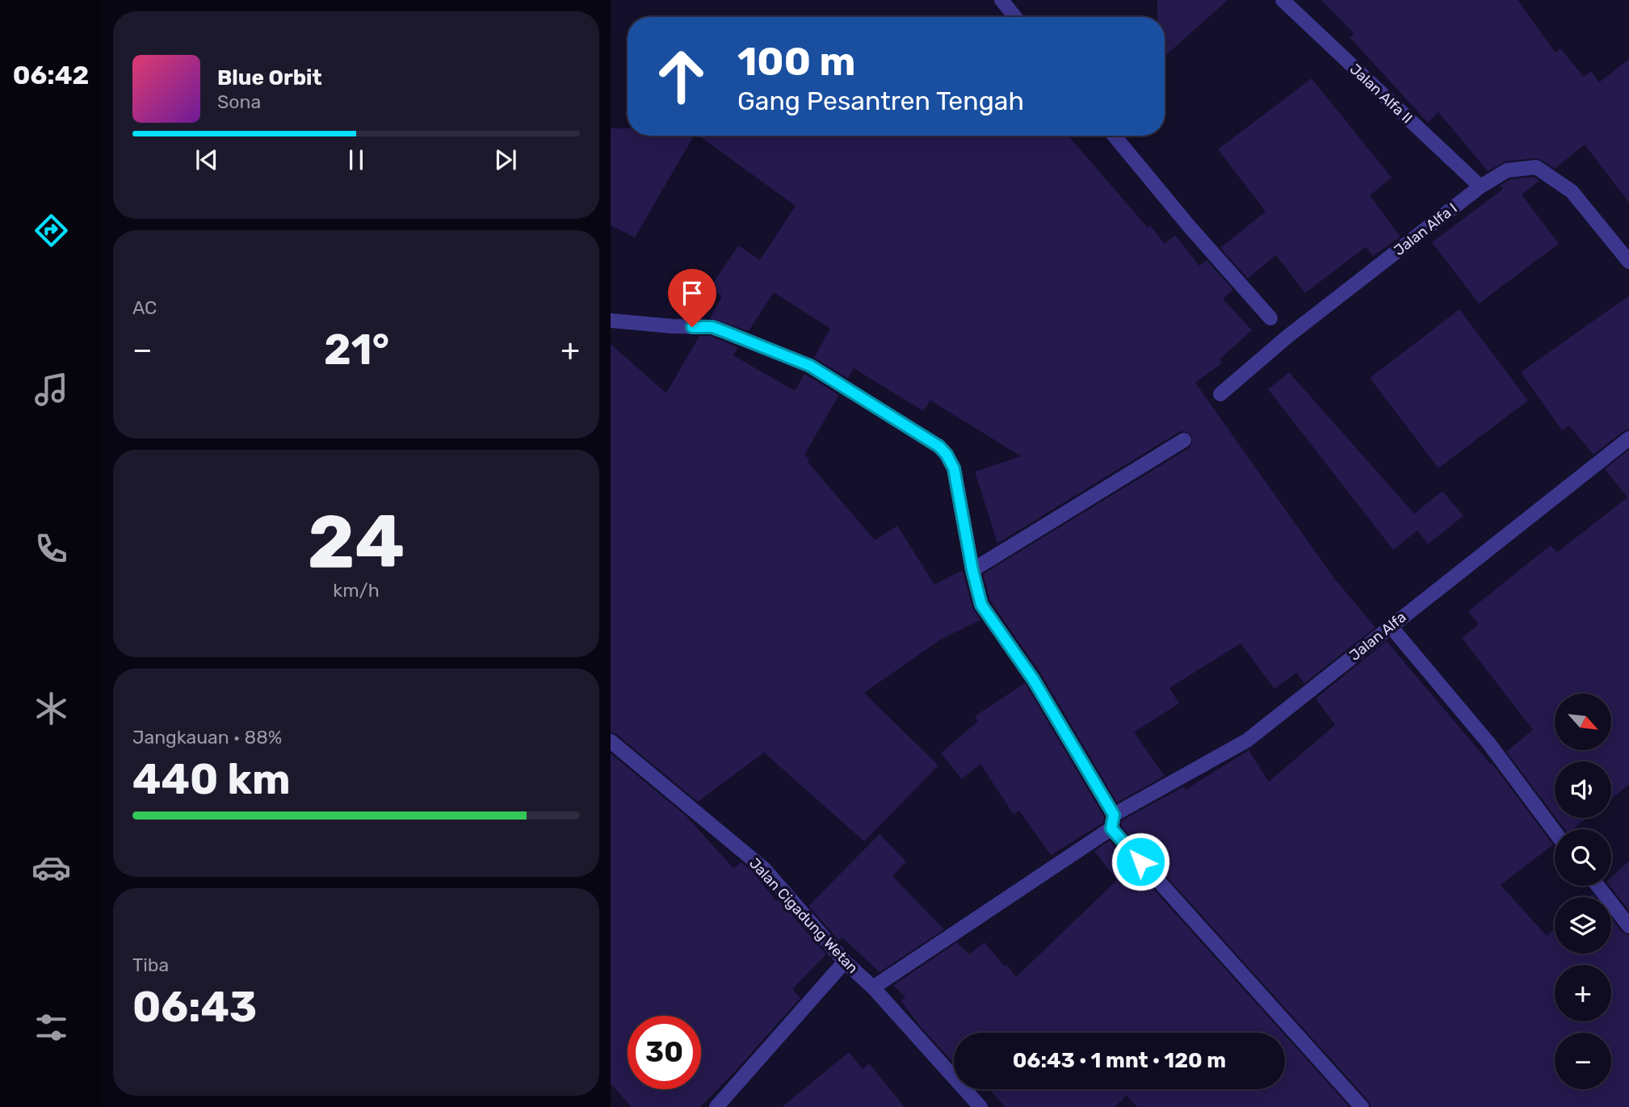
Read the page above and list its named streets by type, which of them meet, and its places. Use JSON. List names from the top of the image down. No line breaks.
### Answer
{"streets":{"street":["Jalan Alfa II","Jalan Alfa I","Jalan Alfa","Jalan Cigadung Wetan"]},"crossings":[["Jalan Alfa II","Jalan Alfa I"],["Jalan Alfa","Jalan Cigadung Wetan"]],"north":"bottom right","page":{"tabs":"06:42","turn":["100 m","Gang Pesantren Tengah"],"song":["Blue Orbit","Sona"],"tile":["AC",["24","km/h"],["Jangkauan · 88%","440 km"],["Tiba","06:43"]],"heat":["−","21°","+"],"map_buttons":["+","−"],"limit":"30","trip":"06:43 · 1 mnt · 120 m"}}
